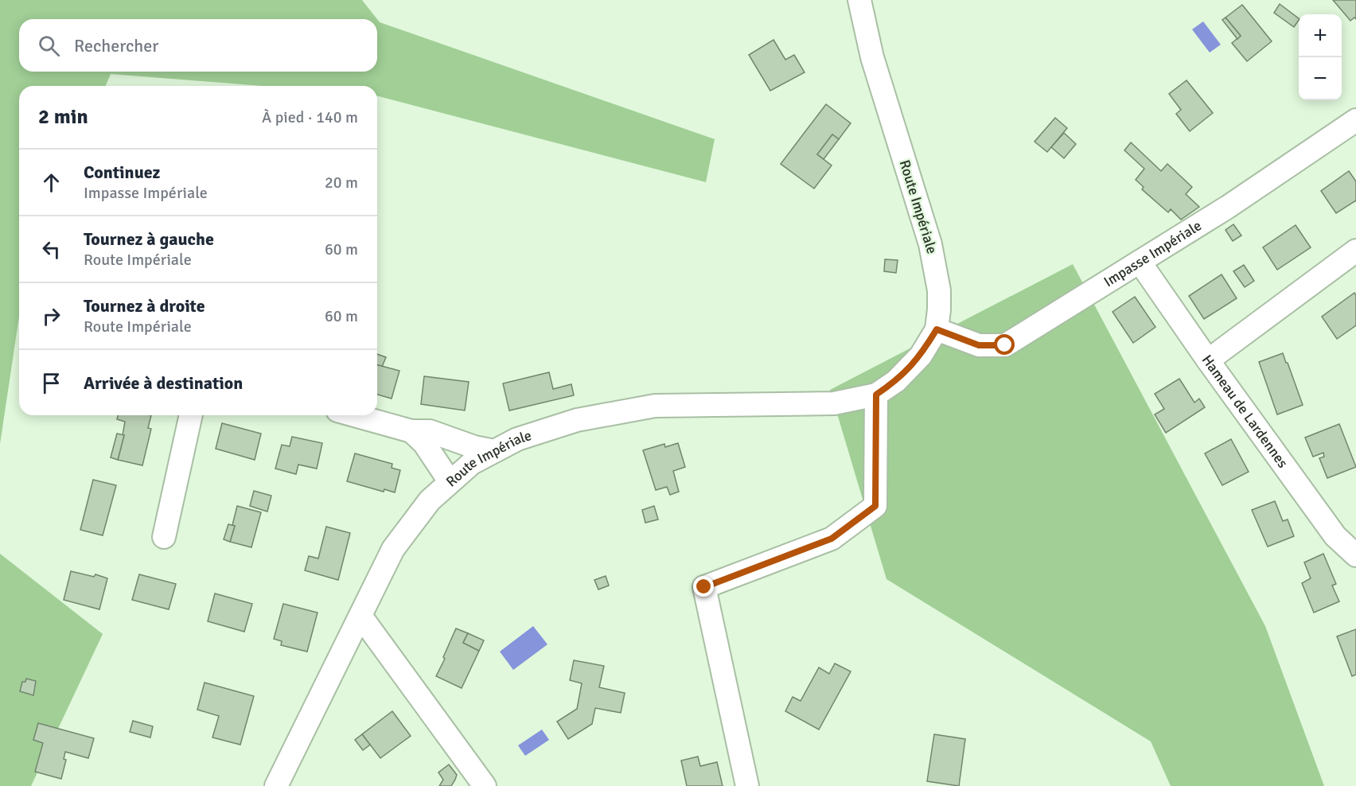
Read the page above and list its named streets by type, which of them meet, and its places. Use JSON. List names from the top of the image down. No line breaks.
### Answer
{"streets":{"street":["Route Impériale","Impasse Impériale","Hameau de Lardennes"]},"crossings":[["Route Impériale","Impasse Impériale"],["Impasse Impériale","Hameau de Lardennes"]],"page":{"map_buttons":["+","−"],"search":"Rechercher","heading":["2 min","À pied · 140 m"],"list":[["Continuez","Impasse Impériale","20 m"],["Tournez à gauche","Route Impériale","60 m"],["Tournez à droite","Route Impériale","60 m"],"Arrivée à destination"]}}
